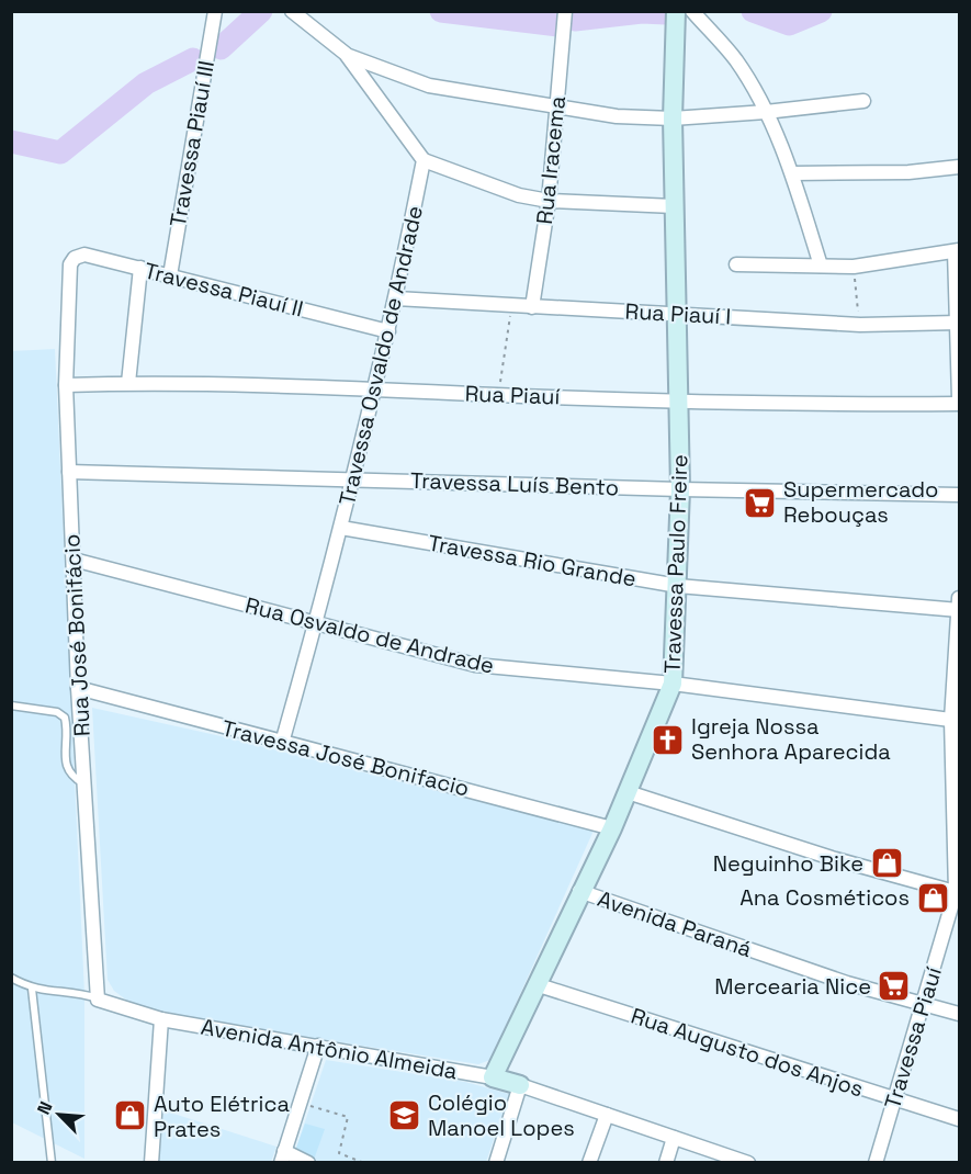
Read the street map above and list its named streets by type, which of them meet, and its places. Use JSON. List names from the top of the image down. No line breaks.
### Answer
{"streets":{"street":["Travessa Piauí III","Rua Iracema","Travessa Piauí II","Rua Piauí I","Travessa Osvaldo de Andrade","Rua Piauí","Travessa Luís Bento","Travessa Rio Grande","Travessa Paulo Freire","Rua José Bonifácio","Rua Osvaldo de Andrade","Travessa José Bonifacio","Avenida Paraná","Travessa Piauí","Avenida Antônio Almeida","Rua Augusto dos Anjos"]},"crossings":[["Travessa Piauí III","Travessa Piauí II"],["Rua Iracema","Rua Piauí I"],["Travessa Piauí II","Travessa Osvaldo de Andrade"],["Travessa Piauí II","Rua José Bonifácio"],["Rua Piauí I","Travessa Osvaldo de Andrade"],["Rua Piauí I","Travessa Paulo Freire"],["Travessa Osvaldo de Andrade","Rua Piauí"],["Travessa Osvaldo de Andrade","Travessa Luís Bento"],["Travessa Osvaldo de Andrade","Travessa Rio Grande"],["Travessa Osvaldo de Andrade","Rua Osvaldo de Andrade"],["Travessa Osvaldo de Andrade","Travessa José Bonifacio"],["Rua Piauí","Travessa Paulo Freire"],["Rua Piauí","Rua José Bonifácio"],["Travessa Luís Bento","Travessa Paulo Freire"],["Travessa Luís Bento","Rua José Bonifácio"],["Travessa Rio Grande","Travessa Paulo Freire"],["Travessa Rio Grande","Travessa Piauí"],["Travessa Paulo Freire","Rua Osvaldo de Andrade"],["Travessa Paulo Freire","Travessa José Bonifacio"],["Travessa Paulo Freire","Avenida Paraná"],["Travessa Paulo Freire","Avenida Antônio Almeida"],["Travessa Paulo Freire","Rua Augusto dos Anjos"],["Rua José Bonifácio","Rua Osvaldo de Andrade"],["Rua José Bonifácio","Travessa José Bonifacio"],["Rua José Bonifácio","Avenida Antônio Almeida"],["Rua Osvaldo de Andrade","Travessa Piauí"],["Avenida Paraná","Travessa Piauí"],["Travessa Piauí","Rua Augusto dos Anjos"]],"places":{"supermarket":["Supermercado Rebouças","Mercearia Nice"],"church":["Igreja Nossa Senhora Aparecida"],"shop":["Neguinho Bike","Ana Cosméticos","Auto Elétrica Prates"],"school or university":["Colégio Manoel Lopes"]},"north":"top left"}
